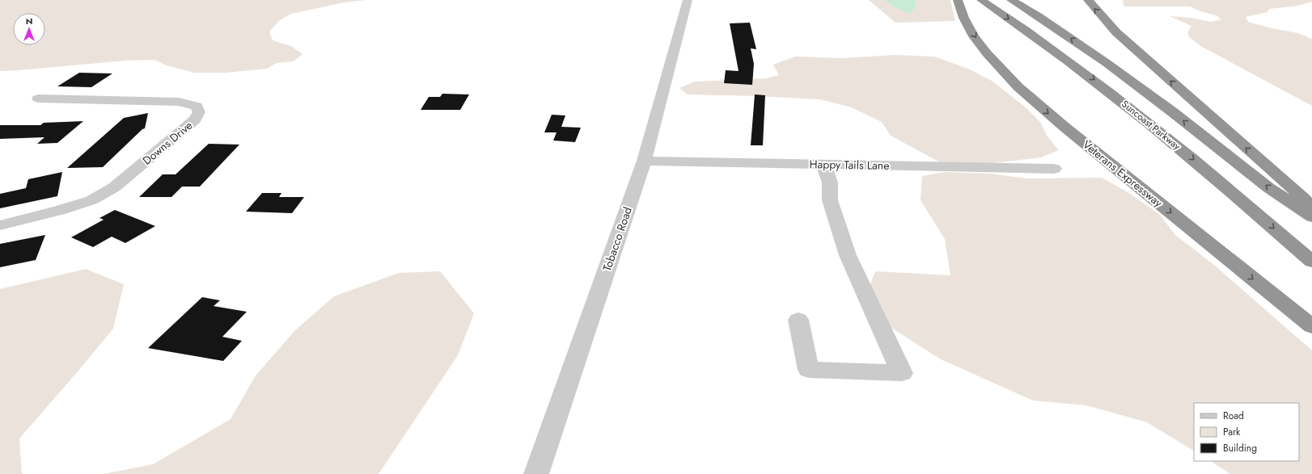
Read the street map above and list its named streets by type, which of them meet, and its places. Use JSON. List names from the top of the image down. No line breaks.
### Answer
{"streets":{"highway":["Suncoast Parkway","Veterans Expressway"],"street":["Downs Drive","Happy Tails Lane","Tobacco Road"]},"crossings":[["Happy Tails Lane","Tobacco Road"]],"legend":["Road","Park","Building"],"north":"top"}
